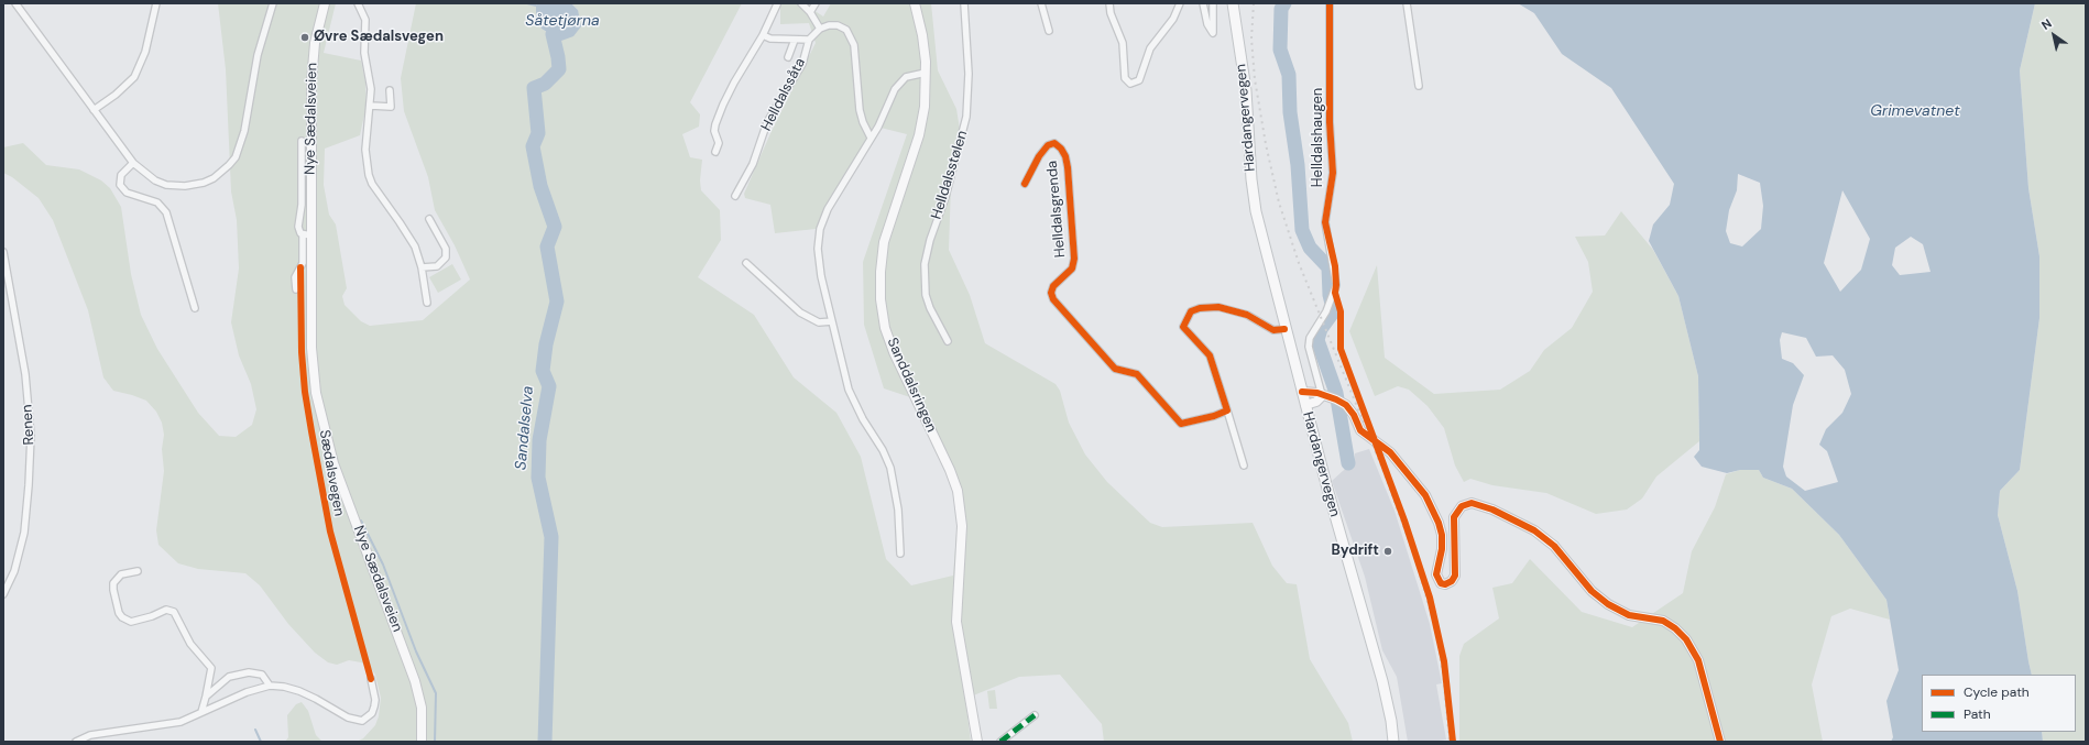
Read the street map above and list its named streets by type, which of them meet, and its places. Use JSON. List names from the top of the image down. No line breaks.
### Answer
{"streets":{"main road":["Hardangervegen","Nye Sædalsveien","Sanddalsringen"],"street":["Helldalssåta","Helldalshaugen","Helldalsstølen","Helldalsgrenda","Renen"],"cycle path":["Sædalsvegen"]},"water":["Såtetjørna","Grimevatnet","Sandalselva"],"places":["Øvre Sædalsvegen","Bydrift"],"legend":["Cycle path","Path"],"north":"top left"}
